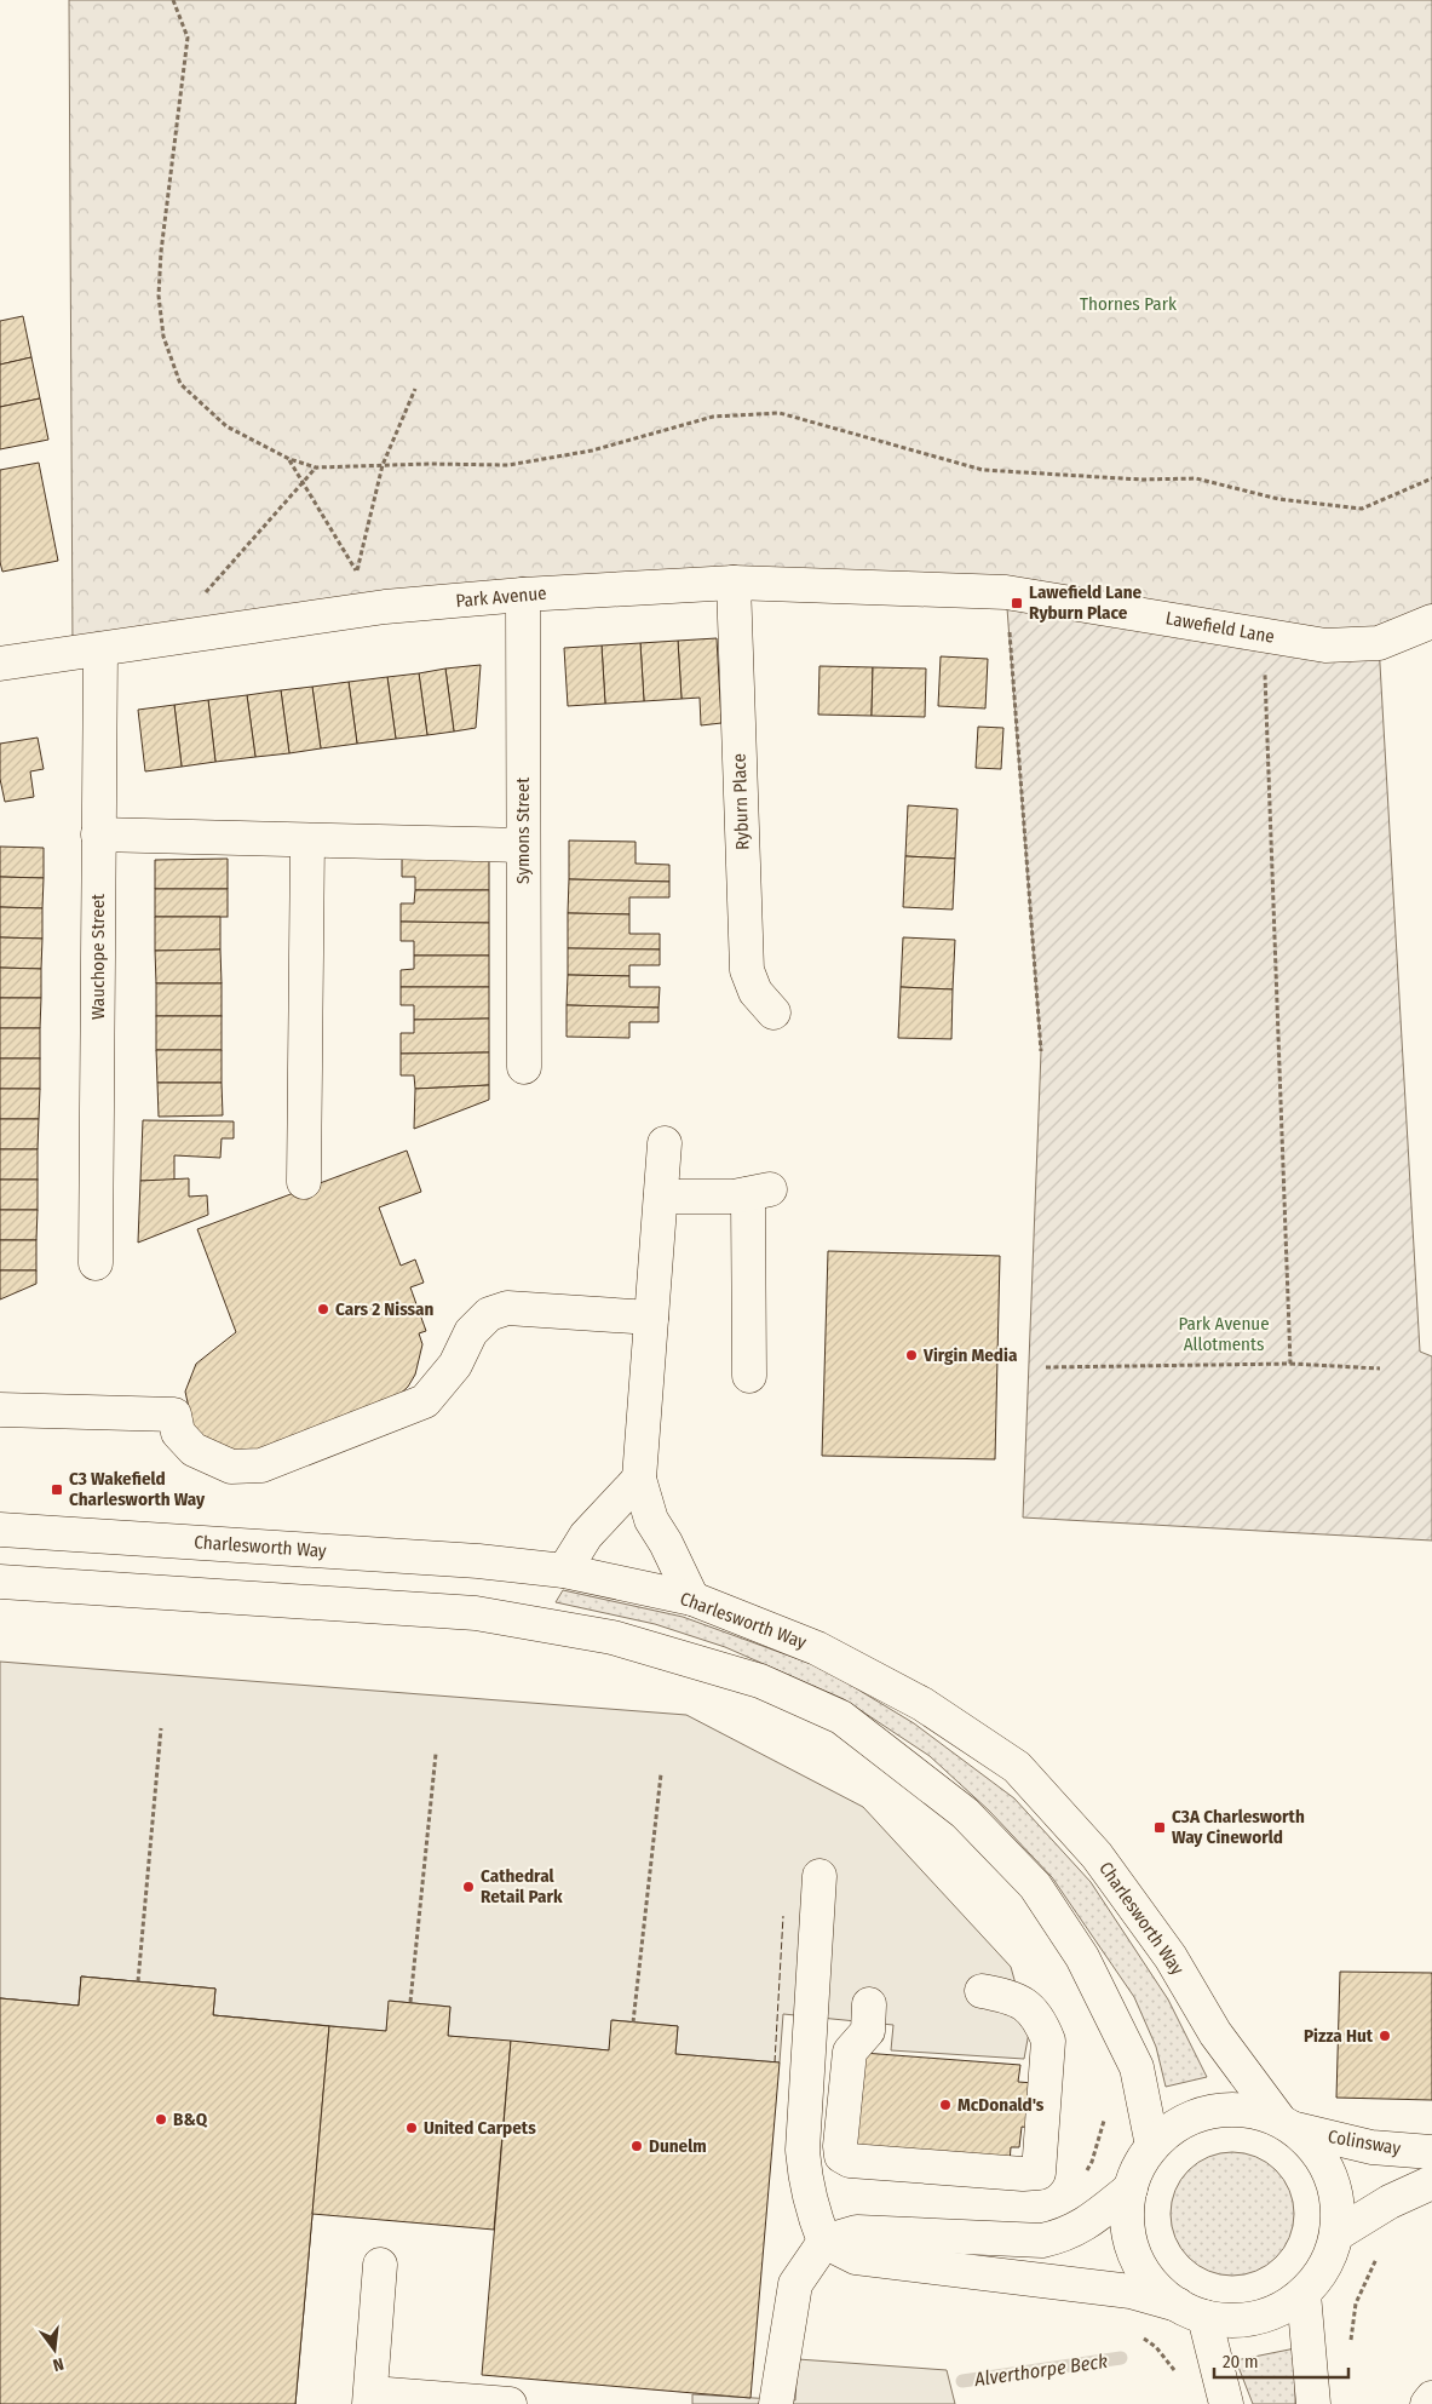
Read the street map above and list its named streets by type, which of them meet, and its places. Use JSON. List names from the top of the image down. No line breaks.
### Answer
{"streets":{"main road":["Park Avenue","Lawefield Lane","Ryburn Place","Symons Street","Wauchope Street","Charlesworth Way","Colinsway"]},"crossings":[["Park Avenue","Lawefield Lane"],["Park Avenue","Ryburn Place"],["Park Avenue","Symons Street"],["Park Avenue","Wauchope Street"],["Charlesworth Way","Colinsway"]],"water":["Alverthorpe Beck"],"parks":["Thornes Park","Park Avenue Allotments"],"places":{"transit":["Lawefield Lane Ryburn Place","C3 Wakefield Charlesworth Way","C3A Charlesworth Way Cineworld"],"other":["Cars 2 Nissan","Virgin Media","Cathedral Retail Park","Pizza Hut","McDonald's","B&Q","United Carpets","Dunelm"]},"scale_bar":"20 m","north":"bottom"}
